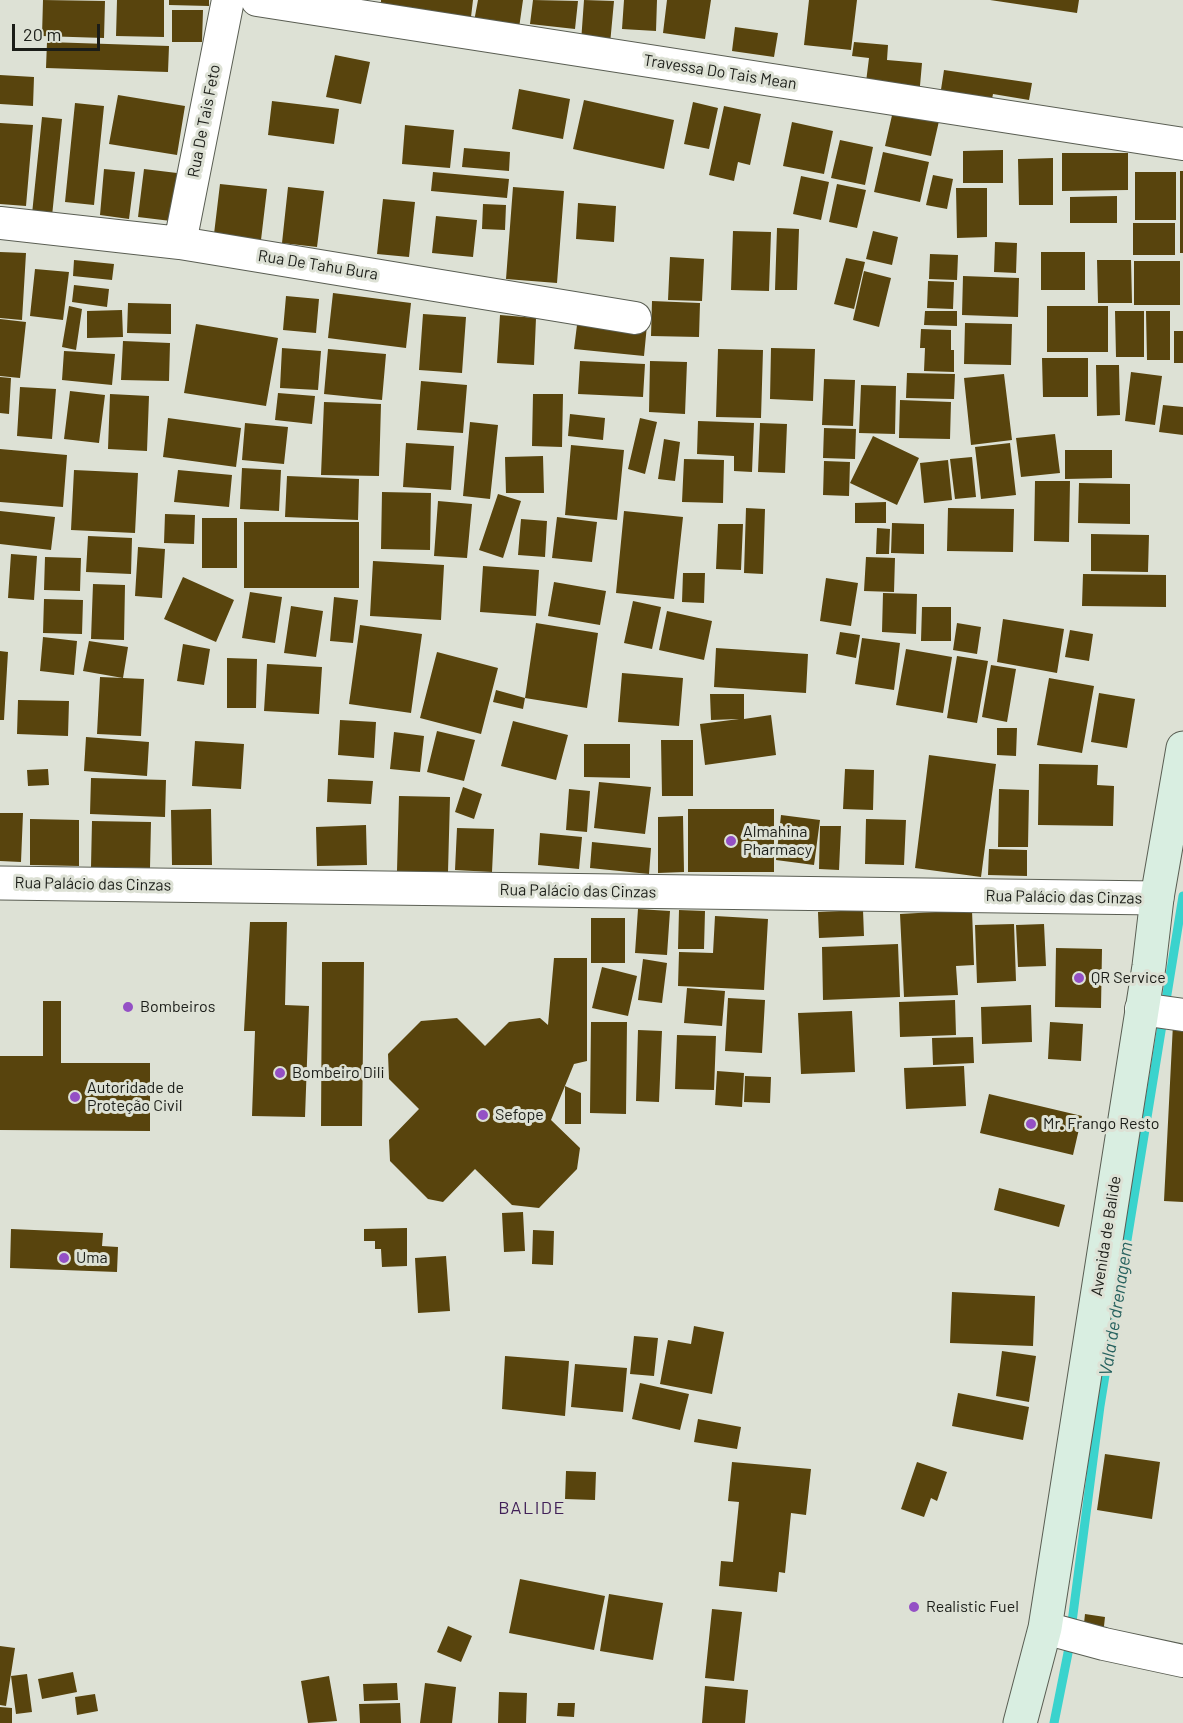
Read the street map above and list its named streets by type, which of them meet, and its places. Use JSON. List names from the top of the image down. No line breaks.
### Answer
{"streets":{"main road":["Avenida de Balide"],"street":["Travessa Do Tais Mean","Rua De Tais Feto","Rua De Tahu Bura","Rua Palácio das Cinzas"]},"crossings":[["Rua De Tais Feto","Rua De Tahu Bura"],["Rua Palácio das Cinzas","Avenida de Balide"]],"districts":["BALIDE"],"water":["Vala de drenagem"],"places":["Almahina Pharmacy","QR Service","Bombeiros","Bombeiro Dili","Autoridade de Proteção Civil","Sefope","Mr. Frango Resto","Uma","Realistic Fuel"],"scale_bar":"20 m"}
